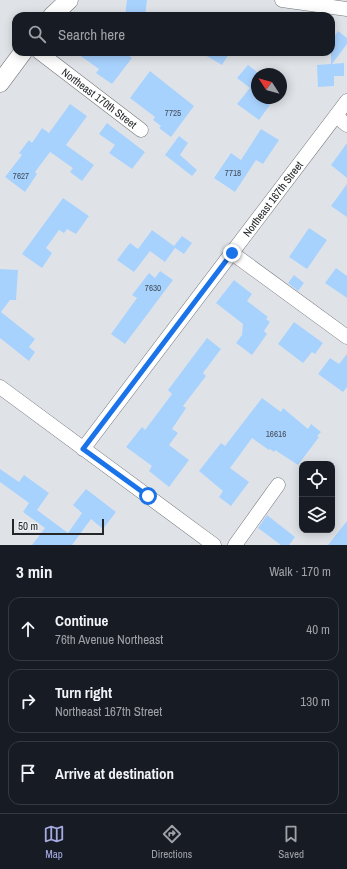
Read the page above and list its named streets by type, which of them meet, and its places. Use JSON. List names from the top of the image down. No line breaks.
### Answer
{"streets":{"street":["Northeast 170th Street","Northeast 167th Street"]},"house_numbers":["7725","7718","7627","7630","16616"],"scale_bar":"50 m","north":"top left","page":{"search":"Search here","scale":"50 m","heading":["3 min","Walk · 170 m"],"list":[["Continue","76th Avenue Northeast","40 m"],["Turn right","Northeast 167th Street","130 m"],"Arrive at destination"],"nav":["Map","Directions","Saved"]}}
